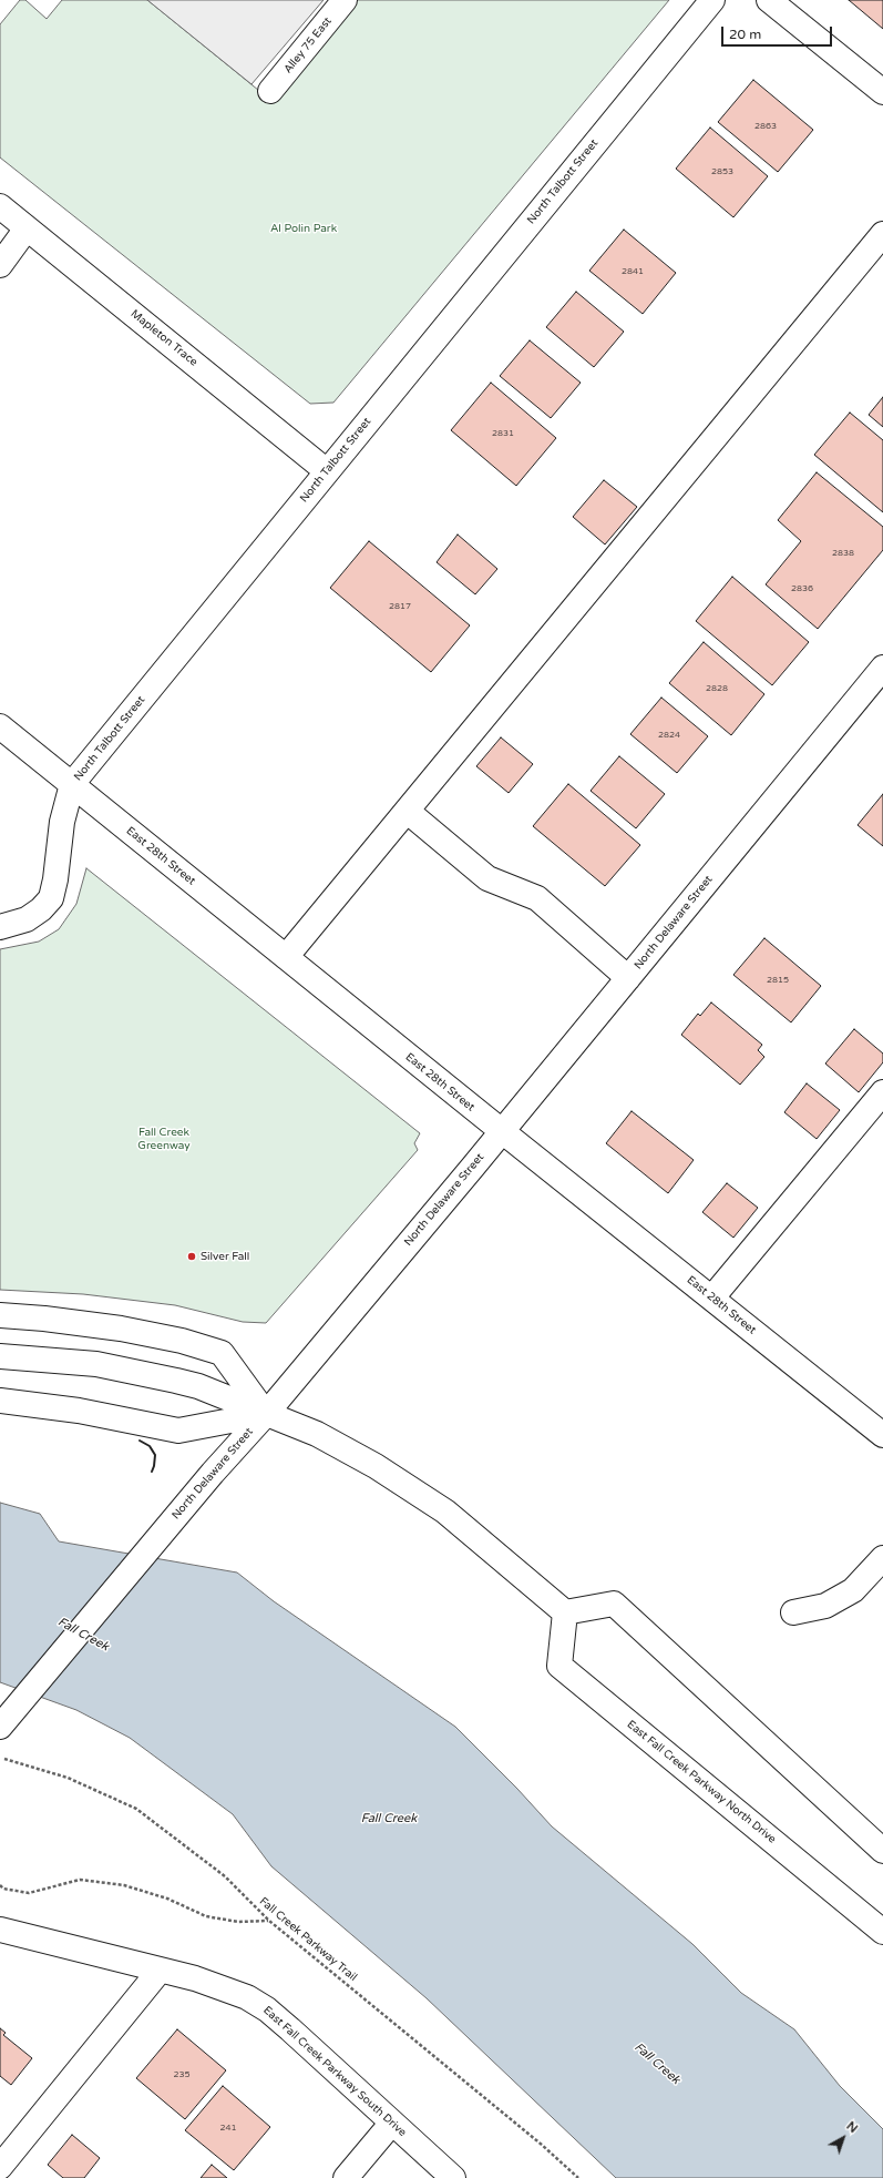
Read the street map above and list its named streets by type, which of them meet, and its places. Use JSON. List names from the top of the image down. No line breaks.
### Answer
{"streets":{"street":["Alley 75 East","North Talbott Street","Mapleton Trace","East 28th Street","North Delaware Street","East Fall Creek Parkway North Drive","East Fall Creek Parkway South Drive"],"path":["Fall Creek Parkway Trail"]},"crossings":[["North Talbott Street","Mapleton Trace"],["North Talbott Street","East 28th Street"],["East 28th Street","North Delaware Street"]],"water":["Fall Creek"],"parks":["Al Polin Park","Fall Creek Greenway"],"places":["Silver Fall"],"house_numbers":["2863","2853","2841","2831","2838","2836","2817","2828","2824","2815","235","241"],"scale_bar":"20 m","north":"top right"}
